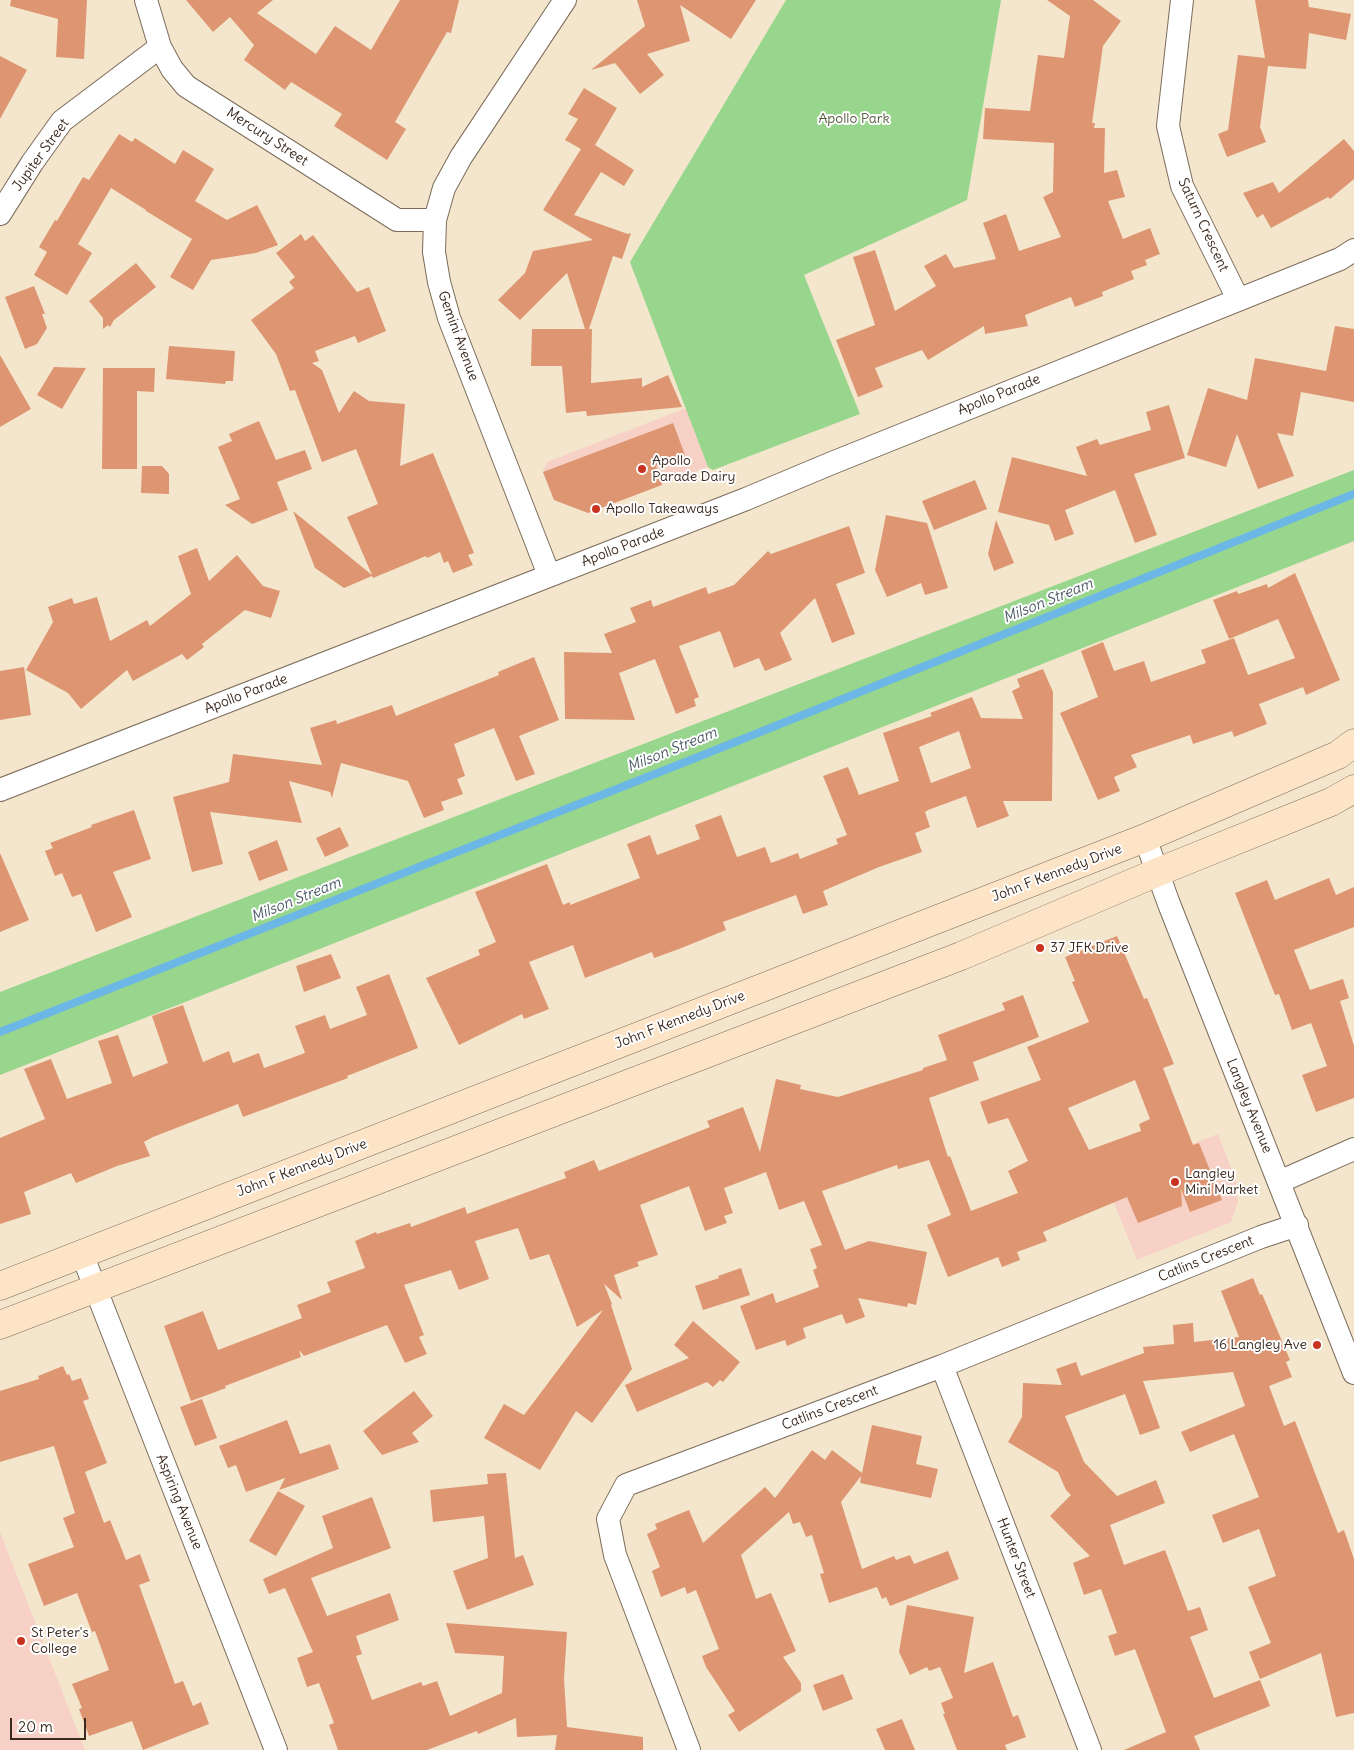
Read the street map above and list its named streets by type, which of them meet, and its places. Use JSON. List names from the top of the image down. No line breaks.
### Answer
{"streets":{"main road":["John F Kennedy Drive"],"street":["Mercury Street","Jupiter Street","Saturn Crescent","Gemini Avenue","Apollo Parade","Langley Avenue","Catlins Crescent","Aspiring Avenue","Hunter Street"]},"crossings":[["Mercury Street","Jupiter Street"],["Mercury Street","Gemini Avenue"],["Saturn Crescent","Apollo Parade"],["Gemini Avenue","Apollo Parade"],["John F Kennedy Drive","Langley Avenue"],["John F Kennedy Drive","Aspiring Avenue"],["Langley Avenue","Catlins Crescent"],["Catlins Crescent","Hunter Street"]],"water":["Milson Stream"],"parks":["Apollo Park"],"places":["Apollo Parade Dairy","Apollo Takeaways","37 JFK Drive","Langley Mini Market","16 Langley Ave","St Peter's College"],"scale_bar":"20 m"}
